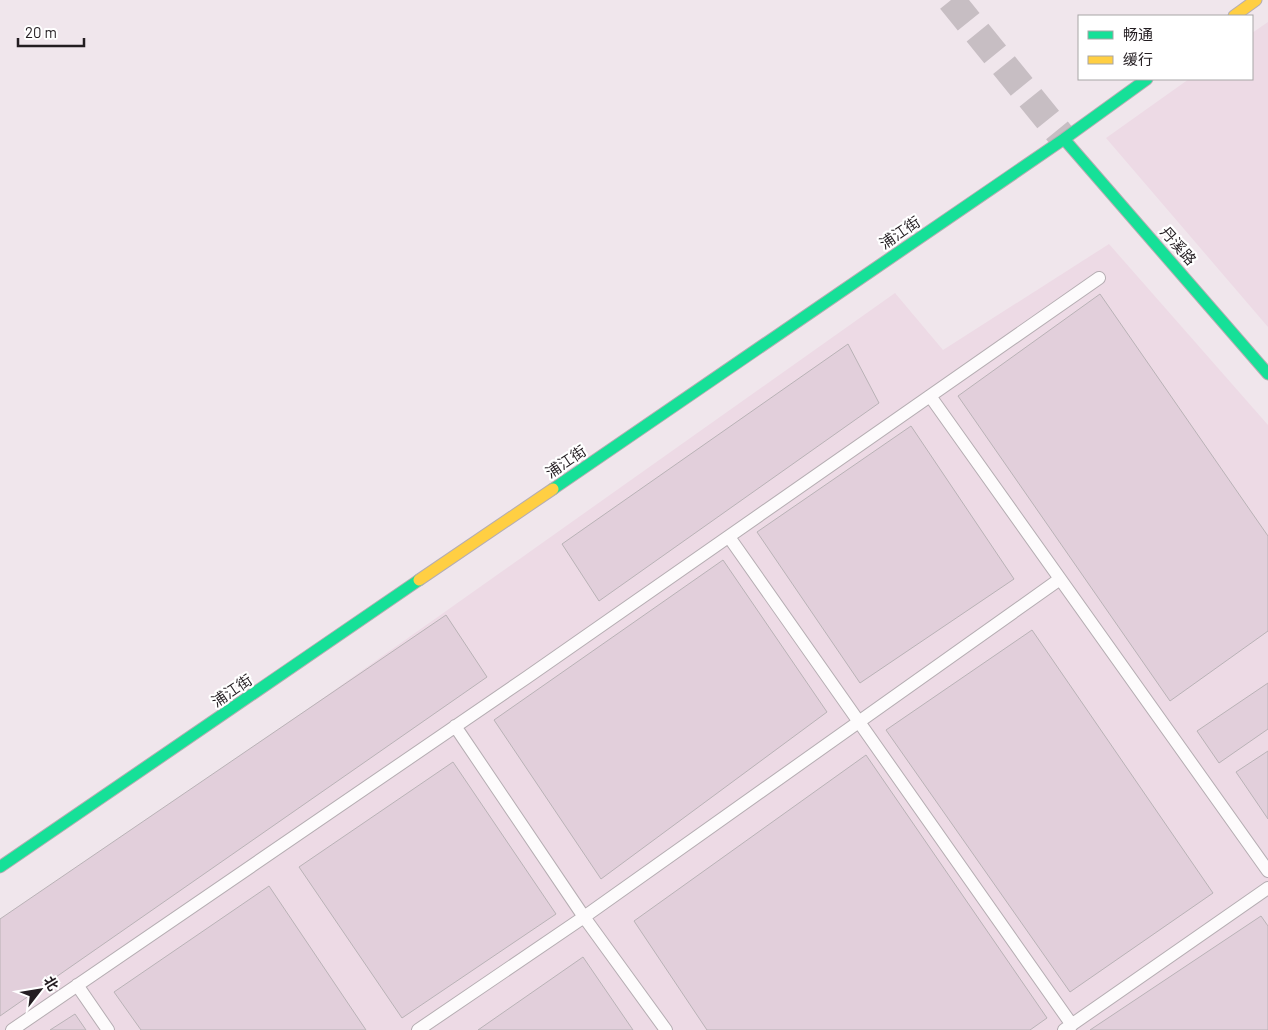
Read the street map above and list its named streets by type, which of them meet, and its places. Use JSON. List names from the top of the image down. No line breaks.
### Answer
{"streets":{"street":["浦江街","丹溪路"]},"crossings":[["浦江街","丹溪路"]],"legend":["畅通","缓行"],"scale_bar":"20 m","north":"top right"}
